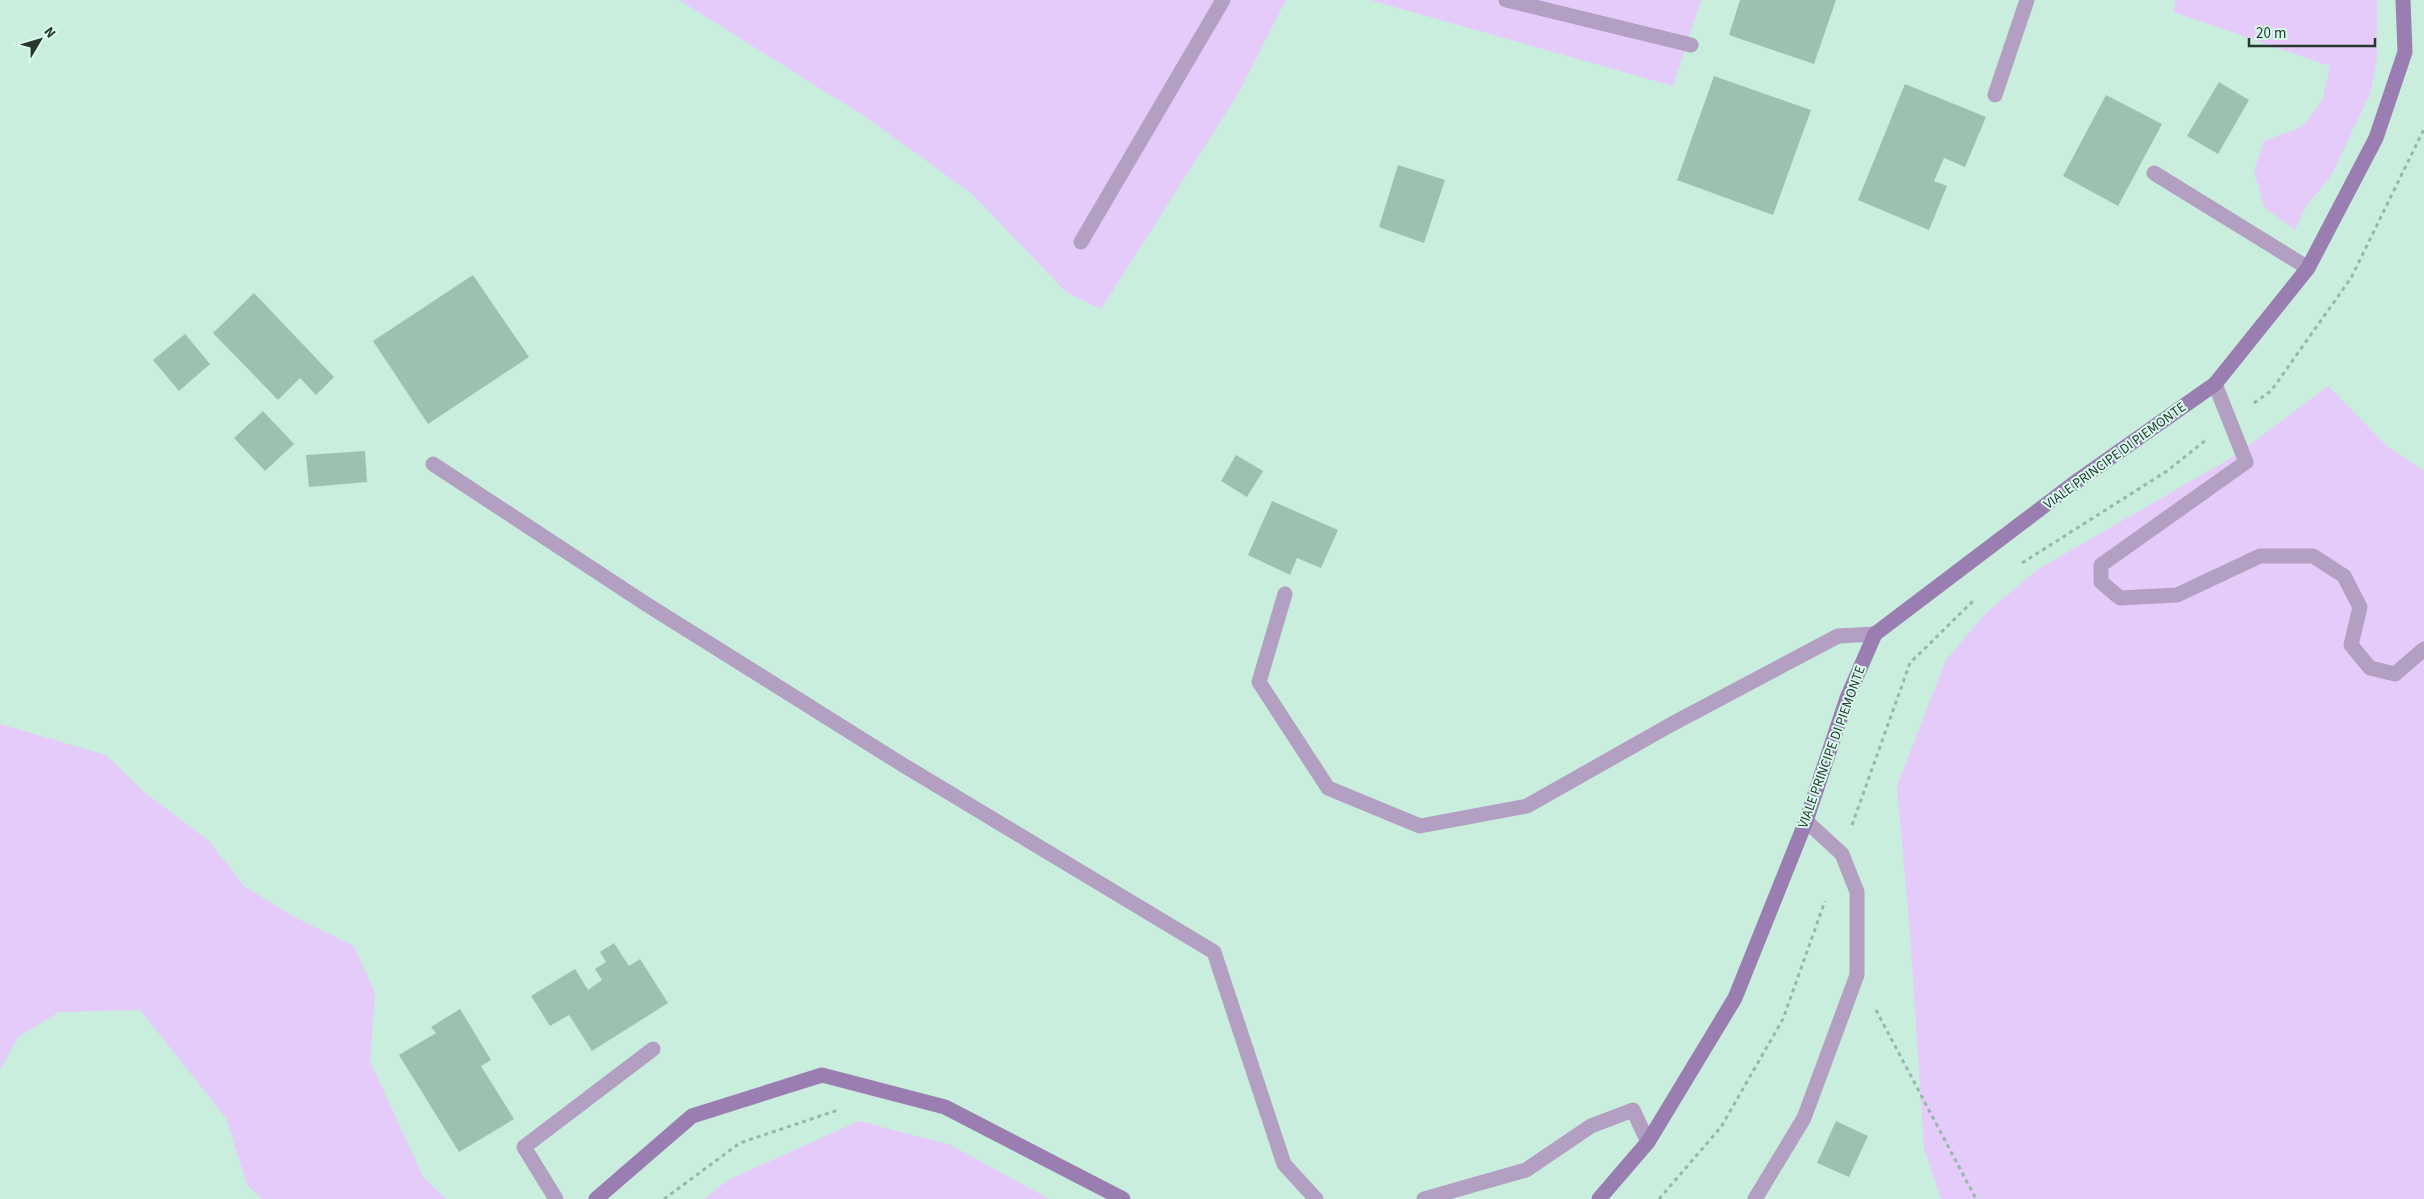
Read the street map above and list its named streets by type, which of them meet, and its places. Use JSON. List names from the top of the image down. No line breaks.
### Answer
{"streets":{"street":["VIALE PRINCIPE DI PIEMONTE"]},"scale_bar":"20 m","north":"top right"}
